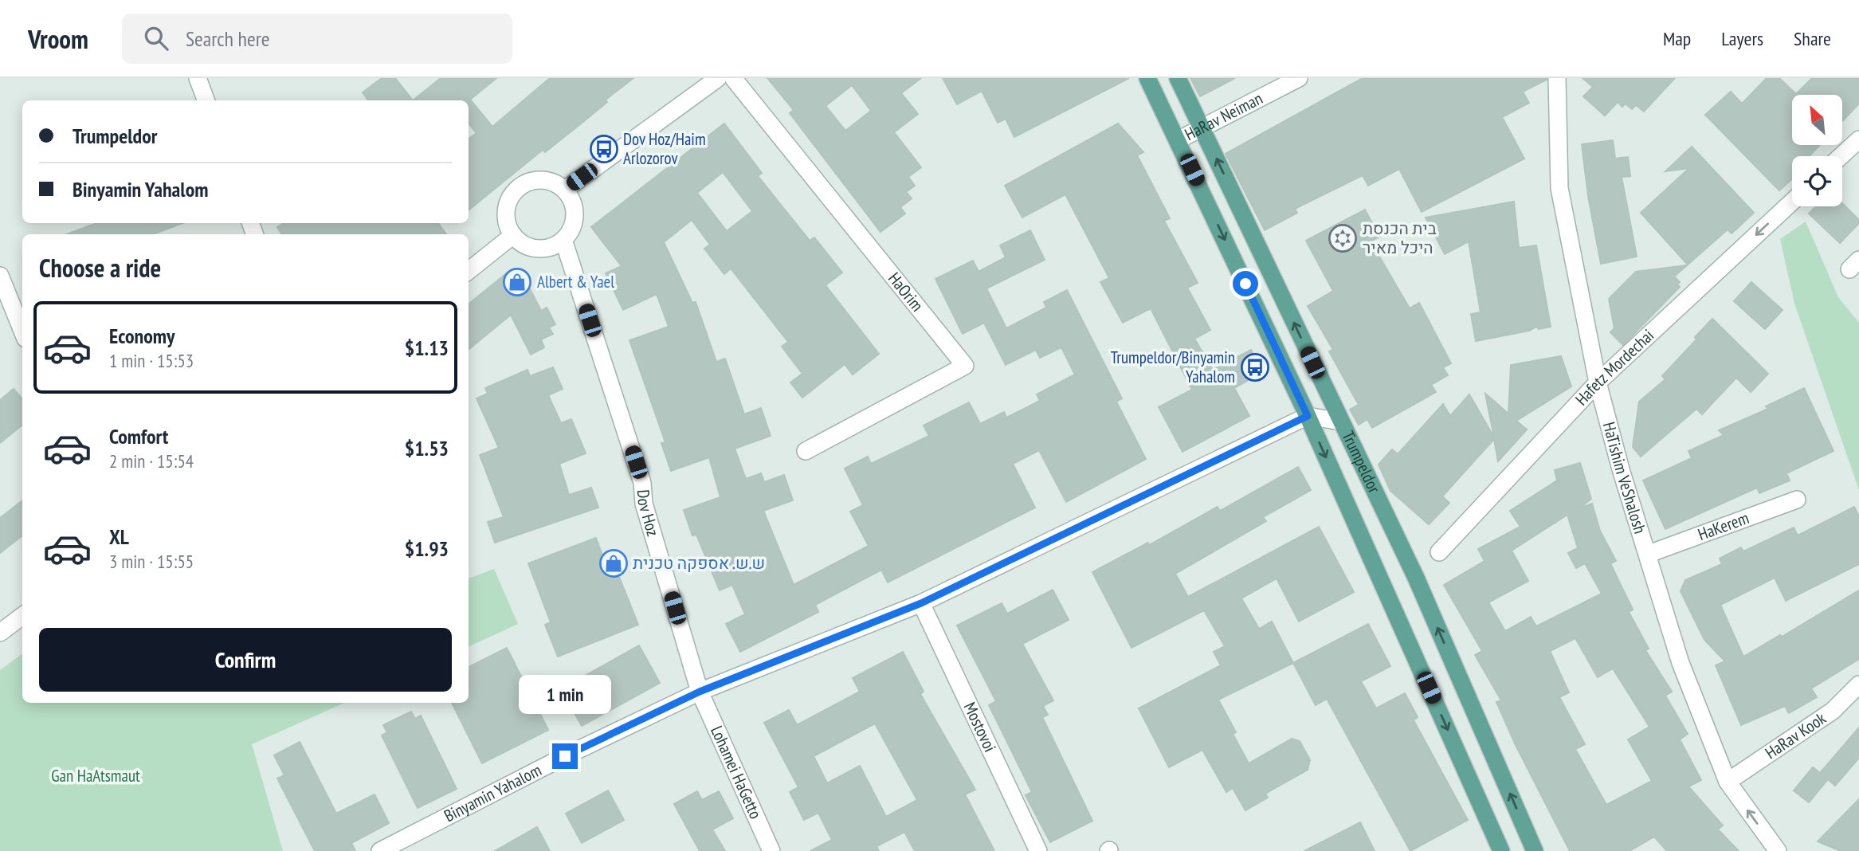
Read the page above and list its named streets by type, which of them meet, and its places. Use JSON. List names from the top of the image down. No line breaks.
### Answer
{"streets":{"main road":["Trumpeldor"],"street":["HaRav Neiman","HaOrim","Hafetz Mordechai","HaTishim VeShalosh","Dov Hoz","HaKerem","Mostovoi","HaRav Kook","Lohamei HaGetto","Binyamin Yahalom"]},"crossings":[["HaRav Neiman","Trumpeldor"],["Hafetz Mordechai","HaTishim VeShalosh"],["Trumpeldor","Binyamin Yahalom"],["HaTishim VeShalosh","HaKerem"],["HaTishim VeShalosh","HaRav Kook"],["Dov Hoz","Lohamei HaGetto"],["Dov Hoz","Binyamin Yahalom"],["Mostovoi","Binyamin Yahalom"],["Lohamei HaGetto","Binyamin Yahalom"]],"one_way":["Hafetz Mordechai"],"parks":["Gan HaAtsmaut"],"places":{"bus stop":["Dov Hoz/Haim Arlozorov","Trumpeldor/Binyamin Yahalom"],"synagogue":["בית הכנסת היכל מאיר"],"shop":["Albert & Yael","ש.ש. אספקה טכנית"]},"north":"top left","page":{"header":"Vroom","search":"Search here","nav":["Map","Layers","Share"],"banner":["Trumpeldor","Binyamin Yahalom"],"heading":"Choose a ride","list":[{"name":"Economy","note":"1 min · 15:53","value":"$1.13"},{"name":"Comfort","note":"2 min · 15:54","value":"$1.53"},{"name":"XL","note":"3 min · 15:55","value":"$1.93"}],"buttons":"Confirm","bubble":"1 min"}}
